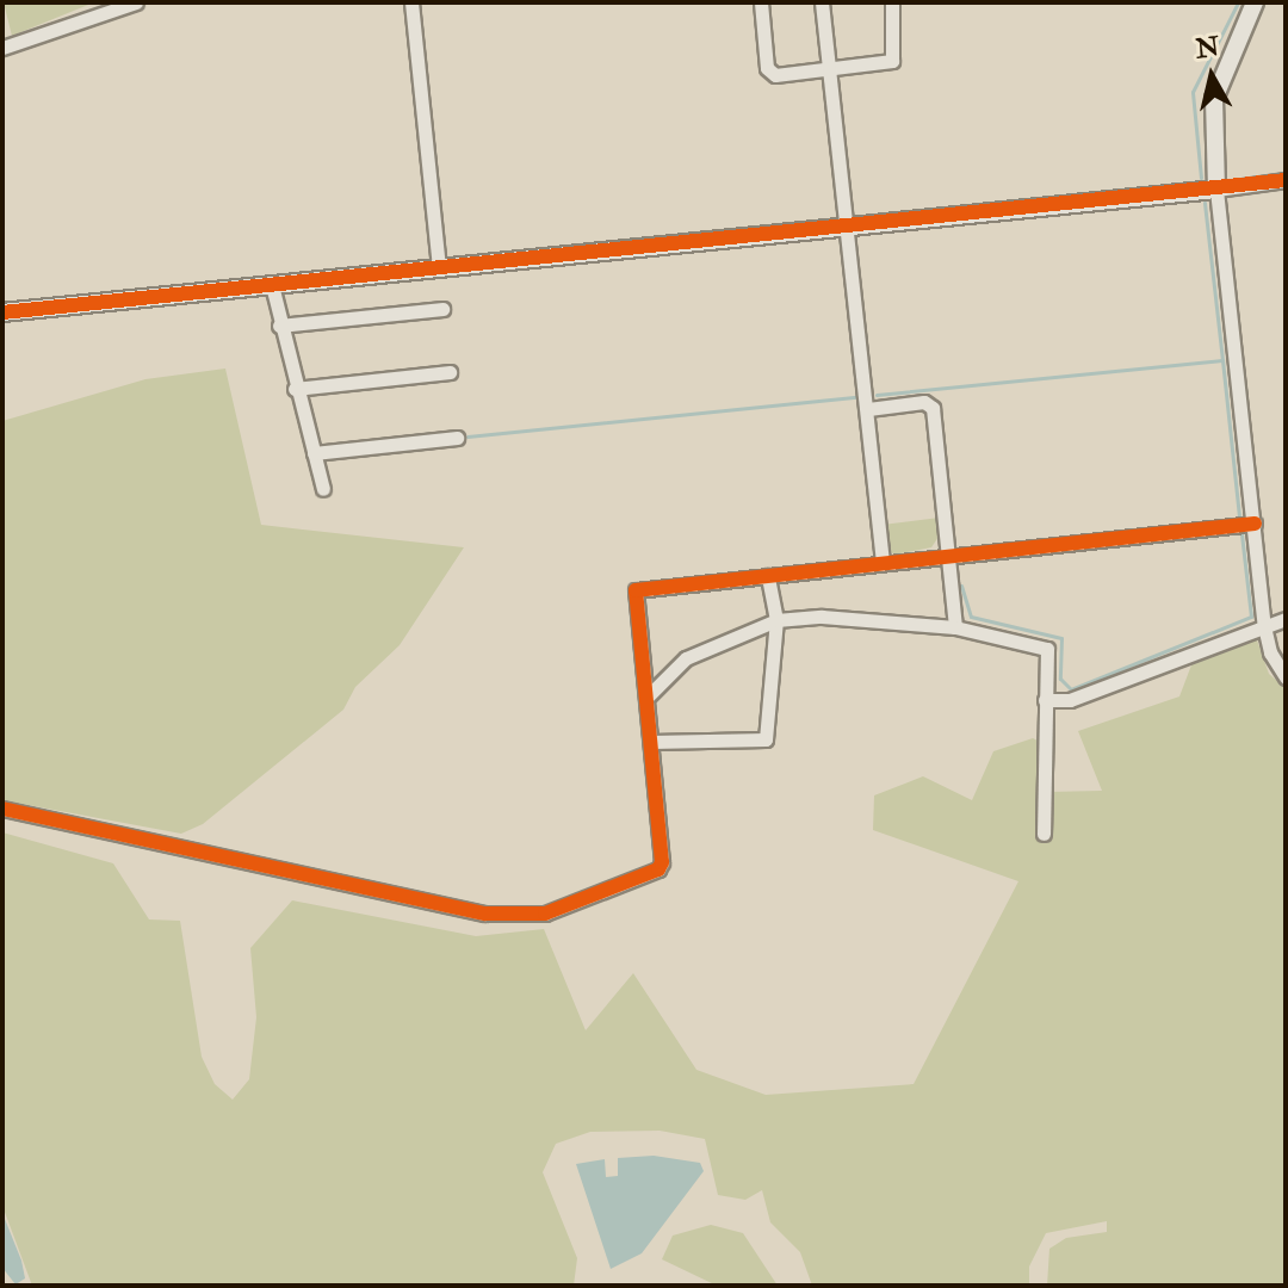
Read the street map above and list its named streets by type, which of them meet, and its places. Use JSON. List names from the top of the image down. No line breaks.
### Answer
{"north":"top"}
